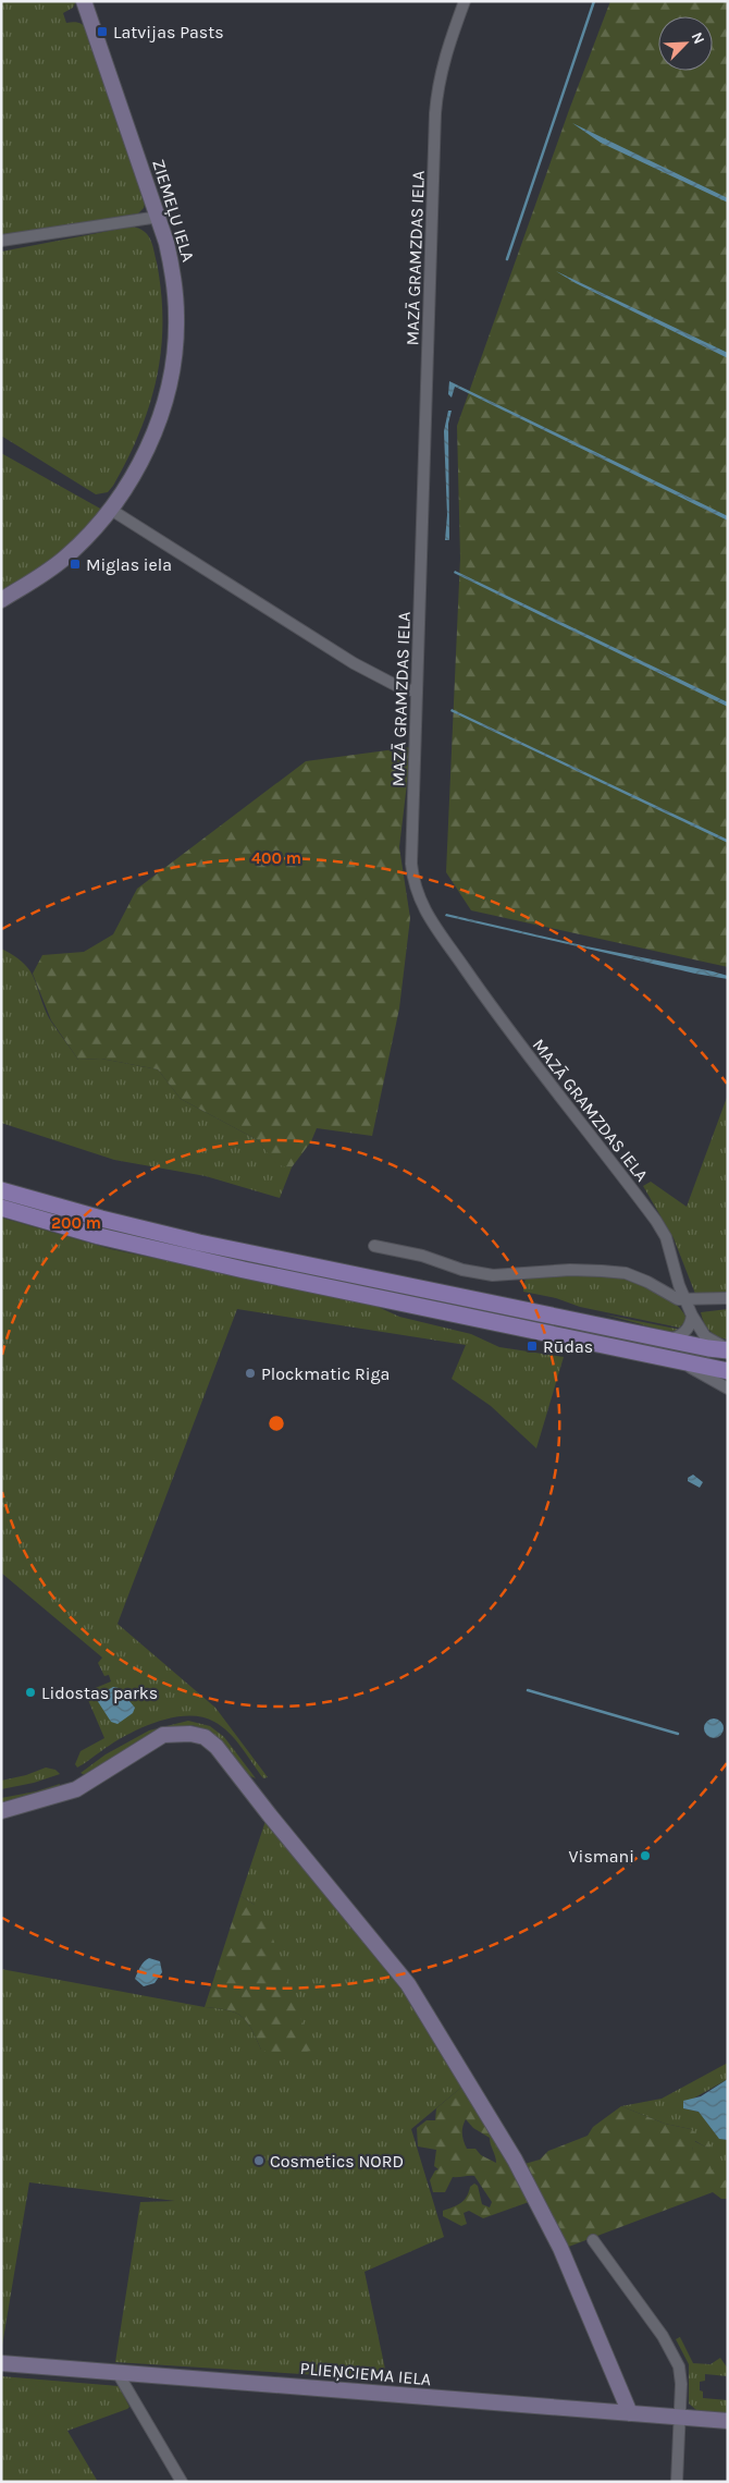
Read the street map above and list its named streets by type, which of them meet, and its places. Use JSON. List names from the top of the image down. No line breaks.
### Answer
{"streets":{"street":["ZIEMEĻU IELA","MAZĀ GRAMZDAS IELA","PLIEŅCIEMA IELA"]},"places":{"transit":["Latvijas Pasts","Miglas iela","Rūdas"],"other":["Plockmatic Riga","Lidostas parks","Vismani","Cosmetics NORD"]},"north":"top right","rings":["400 m","200 m"]}
